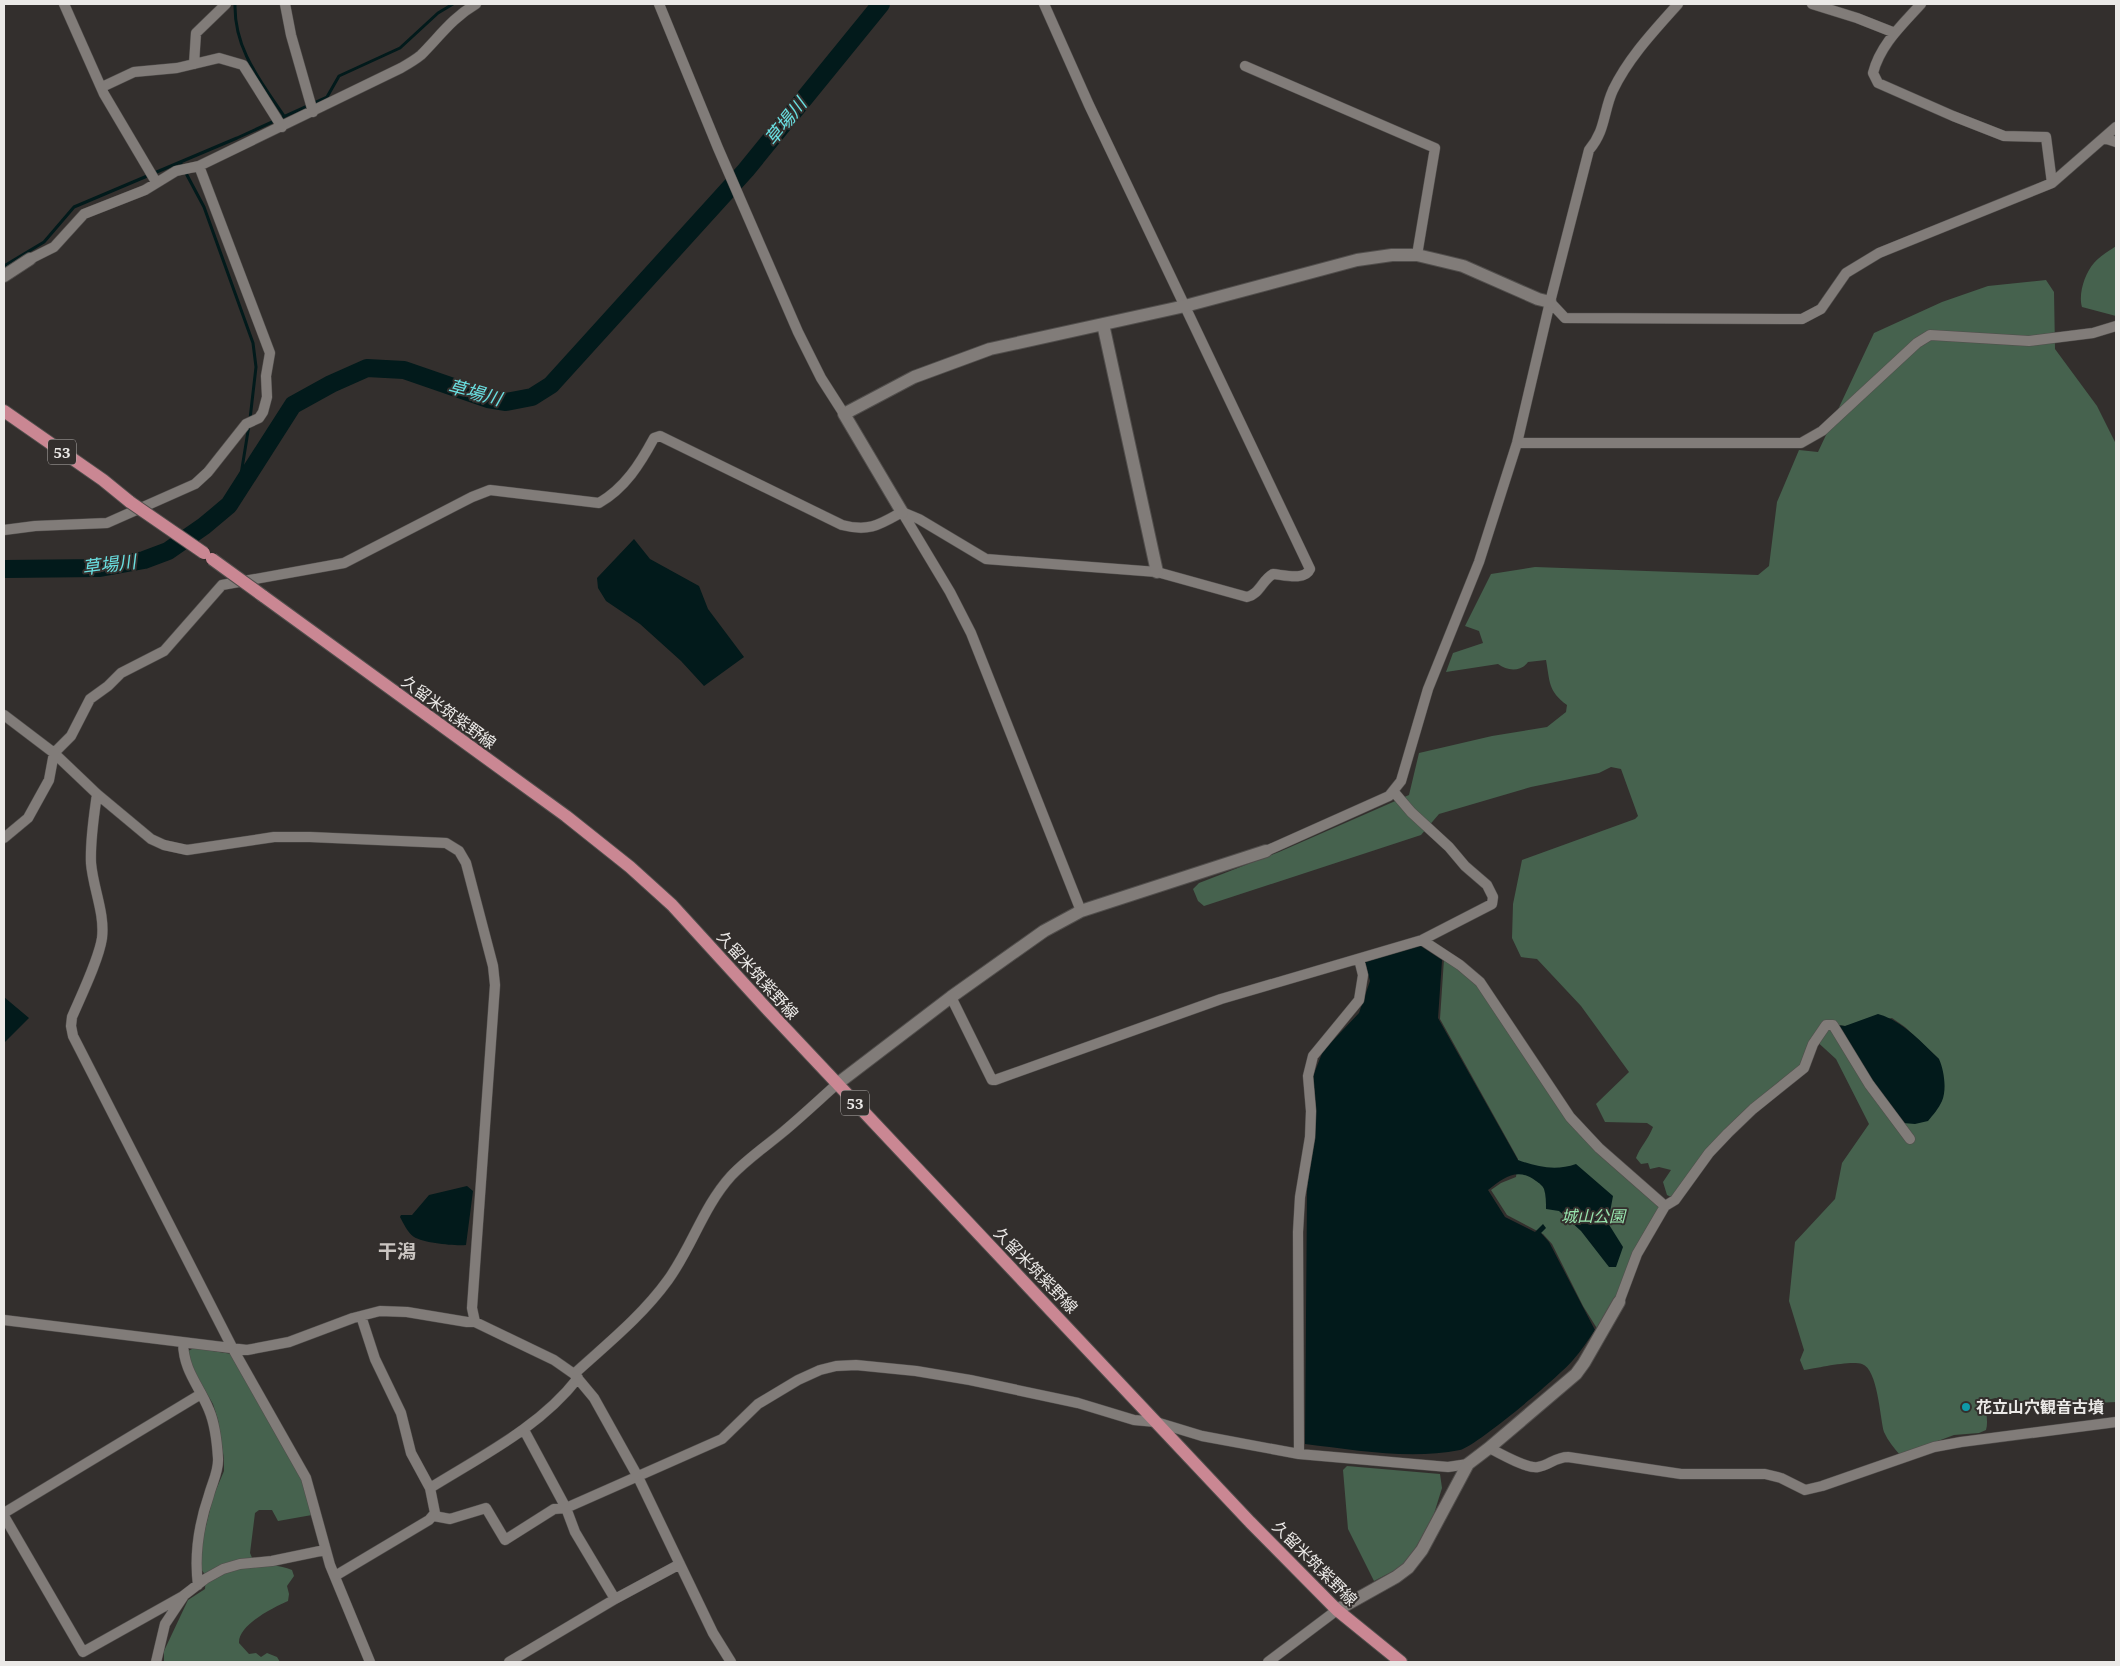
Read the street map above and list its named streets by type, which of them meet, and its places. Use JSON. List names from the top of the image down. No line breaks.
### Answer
{"streets":{"main road":["53","久留米筑紫野線"]},"districts":["干潟"],"water":["草場川"],"parks":["城山公園"],"places":["花立山穴観音古墳"]}
